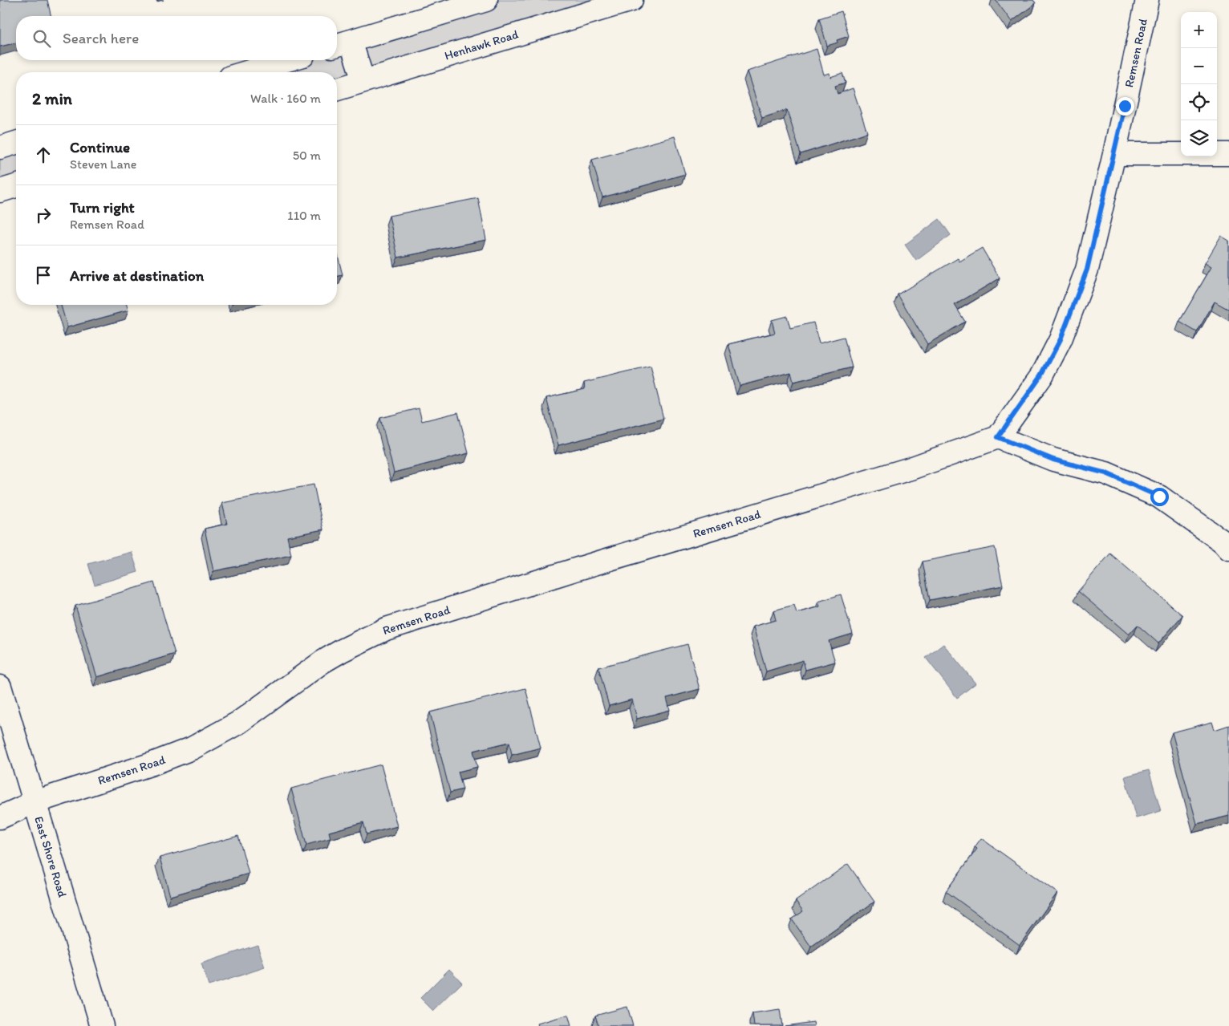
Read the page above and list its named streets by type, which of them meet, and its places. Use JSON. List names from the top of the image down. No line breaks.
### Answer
{"streets":{"street":["Henhawk Road","Remsen Road","East Shore Road"]},"crossings":[["Remsen Road","East Shore Road"]],"page":{"map_buttons":["+","−"],"search":"Search here","heading":["2 min","Walk · 160 m"],"list":[["Continue","Steven Lane","50 m"],["Turn right","Remsen Road","110 m"],"Arrive at destination"]}}
